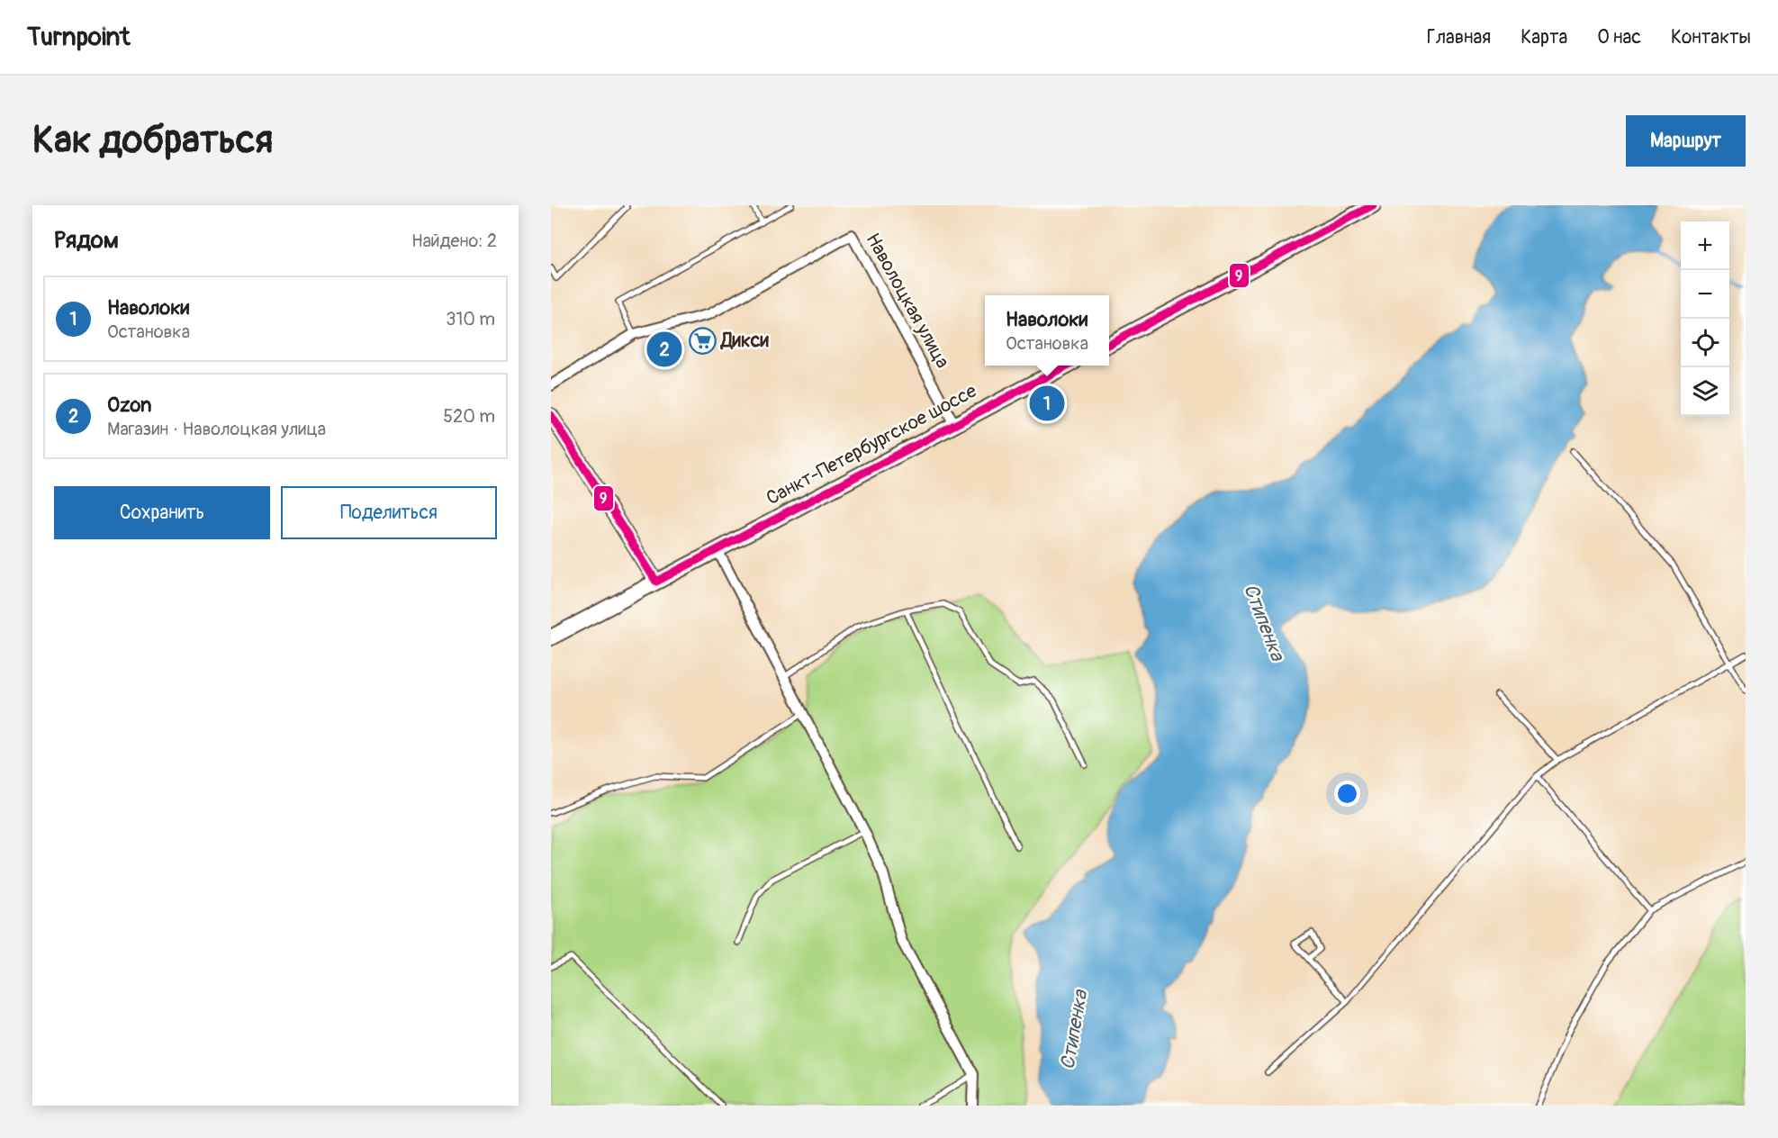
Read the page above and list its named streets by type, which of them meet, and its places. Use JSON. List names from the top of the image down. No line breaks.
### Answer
{"streets":{"main road":["Санкт-Петербургское шоссе"],"street":["Наволоцкая улица"]},"crossings":[["Наволоцкая улица","Санкт-Петербургское шоссе"]],"water":["Стипенка"],"places":{"supermarket":["Дикси"]},"lines":["transit line 9"],"page":{"header":"Turnpoint","nav":["Главная","Карта","О нас","Контакты"],"buttons":["Маршрут",["Сохранить","Поделиться"]],"title":"Как добраться","heading":["Рядом","Найдено: 2"],"map_buttons":["+","−"],"list":[{"mark":"1","name":"Наволоки","note":"Остановка","value":"310 m"},{"mark":"2","name":"Ozon","note":"Магазин · Наволоцкая улица","value":"520 m"}],"popup":["Наволоки","Остановка"],"pins":["2","1"]}}
